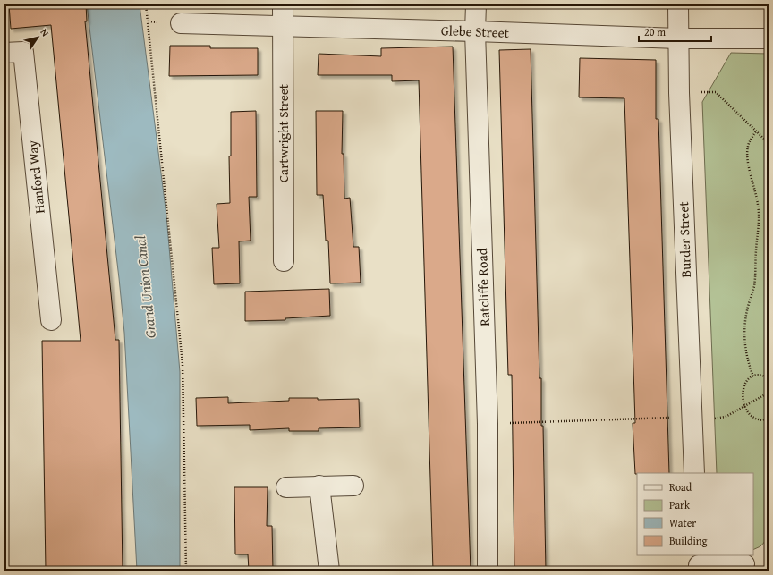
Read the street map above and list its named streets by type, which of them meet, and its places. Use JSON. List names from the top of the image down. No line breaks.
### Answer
{"streets":{"street":["Glebe Street","Cartwright Street","Hanford Way","Burder Street","Ratcliffe Road"]},"crossings":[["Glebe Street","Cartwright Street"],["Glebe Street","Burder Street"],["Glebe Street","Ratcliffe Road"]],"water":["Grand Union Canal"],"legend":["Road","Park","Water","Building"],"scale_bar":"20 m","north":"top right"}
